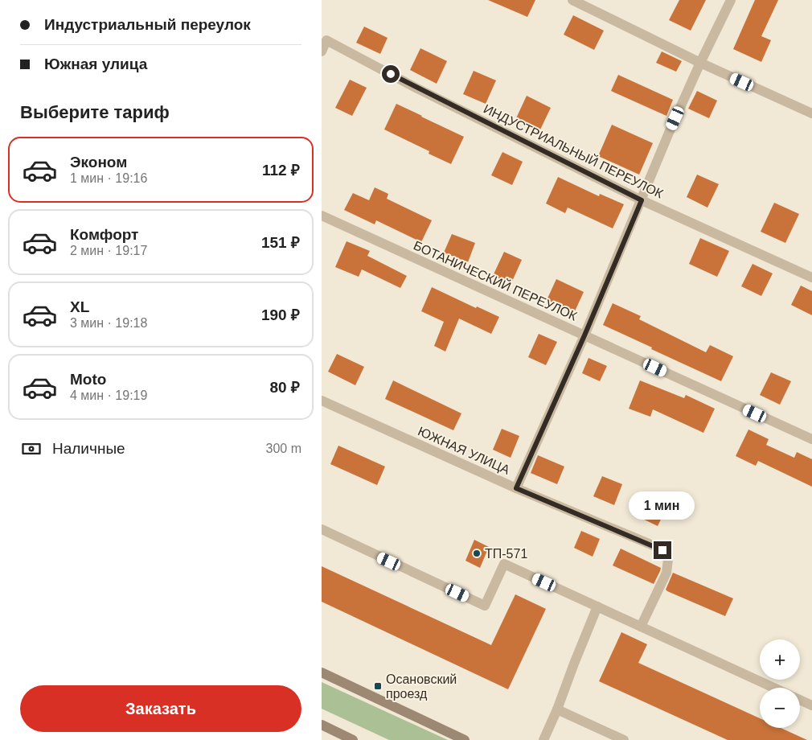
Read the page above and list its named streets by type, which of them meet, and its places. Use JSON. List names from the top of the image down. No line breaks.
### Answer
{"streets":{"street":["ИНДУСТРИАЛЬНЫЙ ПЕРЕУЛОК","БОТАНИЧЕСКИЙ ПЕРЕУЛОК","ЮЖНАЯ УЛИЦА"]},"places":{"other":["ТП-571"],"transit":["Осановский проезд"]},"page":{"banner":["Индустриальный переулок","Южная улица"],"heading":"Выберите тариф","list":[{"name":"Эконом","note":"1 мин · 19:16","value":"112 ₽"},{"name":"Комфорт","note":"2 мин · 19:17","value":"151 ₽"},{"name":"XL","note":"3 мин · 19:18","value":"190 ₽"},{"name":"Moto","note":"4 мин · 19:19","value":"80 ₽"}],"pay":["Наличные","300 m"],"bubble":"1 мин","map_buttons":["+","−"],"buttons":"Заказать"}}
